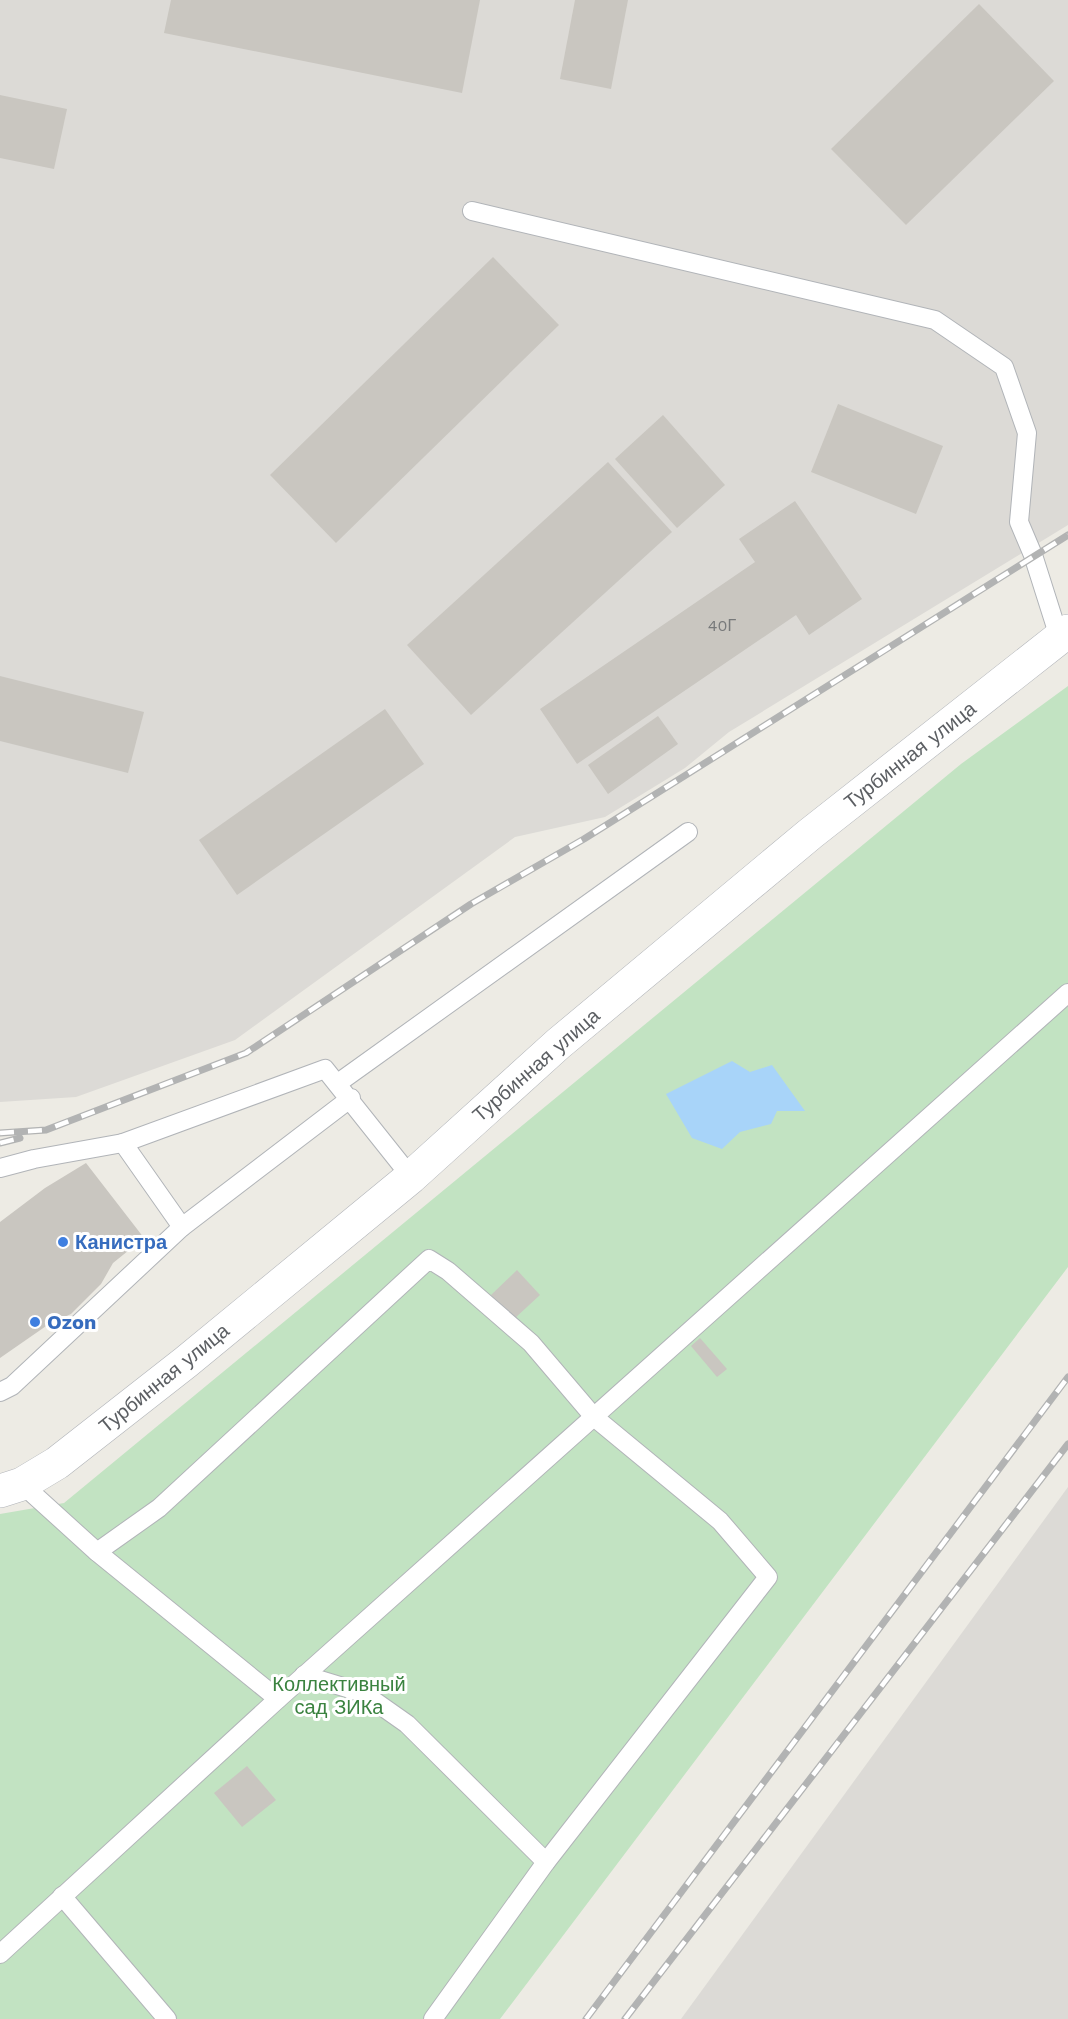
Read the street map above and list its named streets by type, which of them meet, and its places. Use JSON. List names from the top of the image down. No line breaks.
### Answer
{"streets":{"main road":["Турбинная улица"]},"parks":["Коллективный сад ЗИКа"],"places":["Канистра","Ozon"],"house_numbers":["40Г"]}
